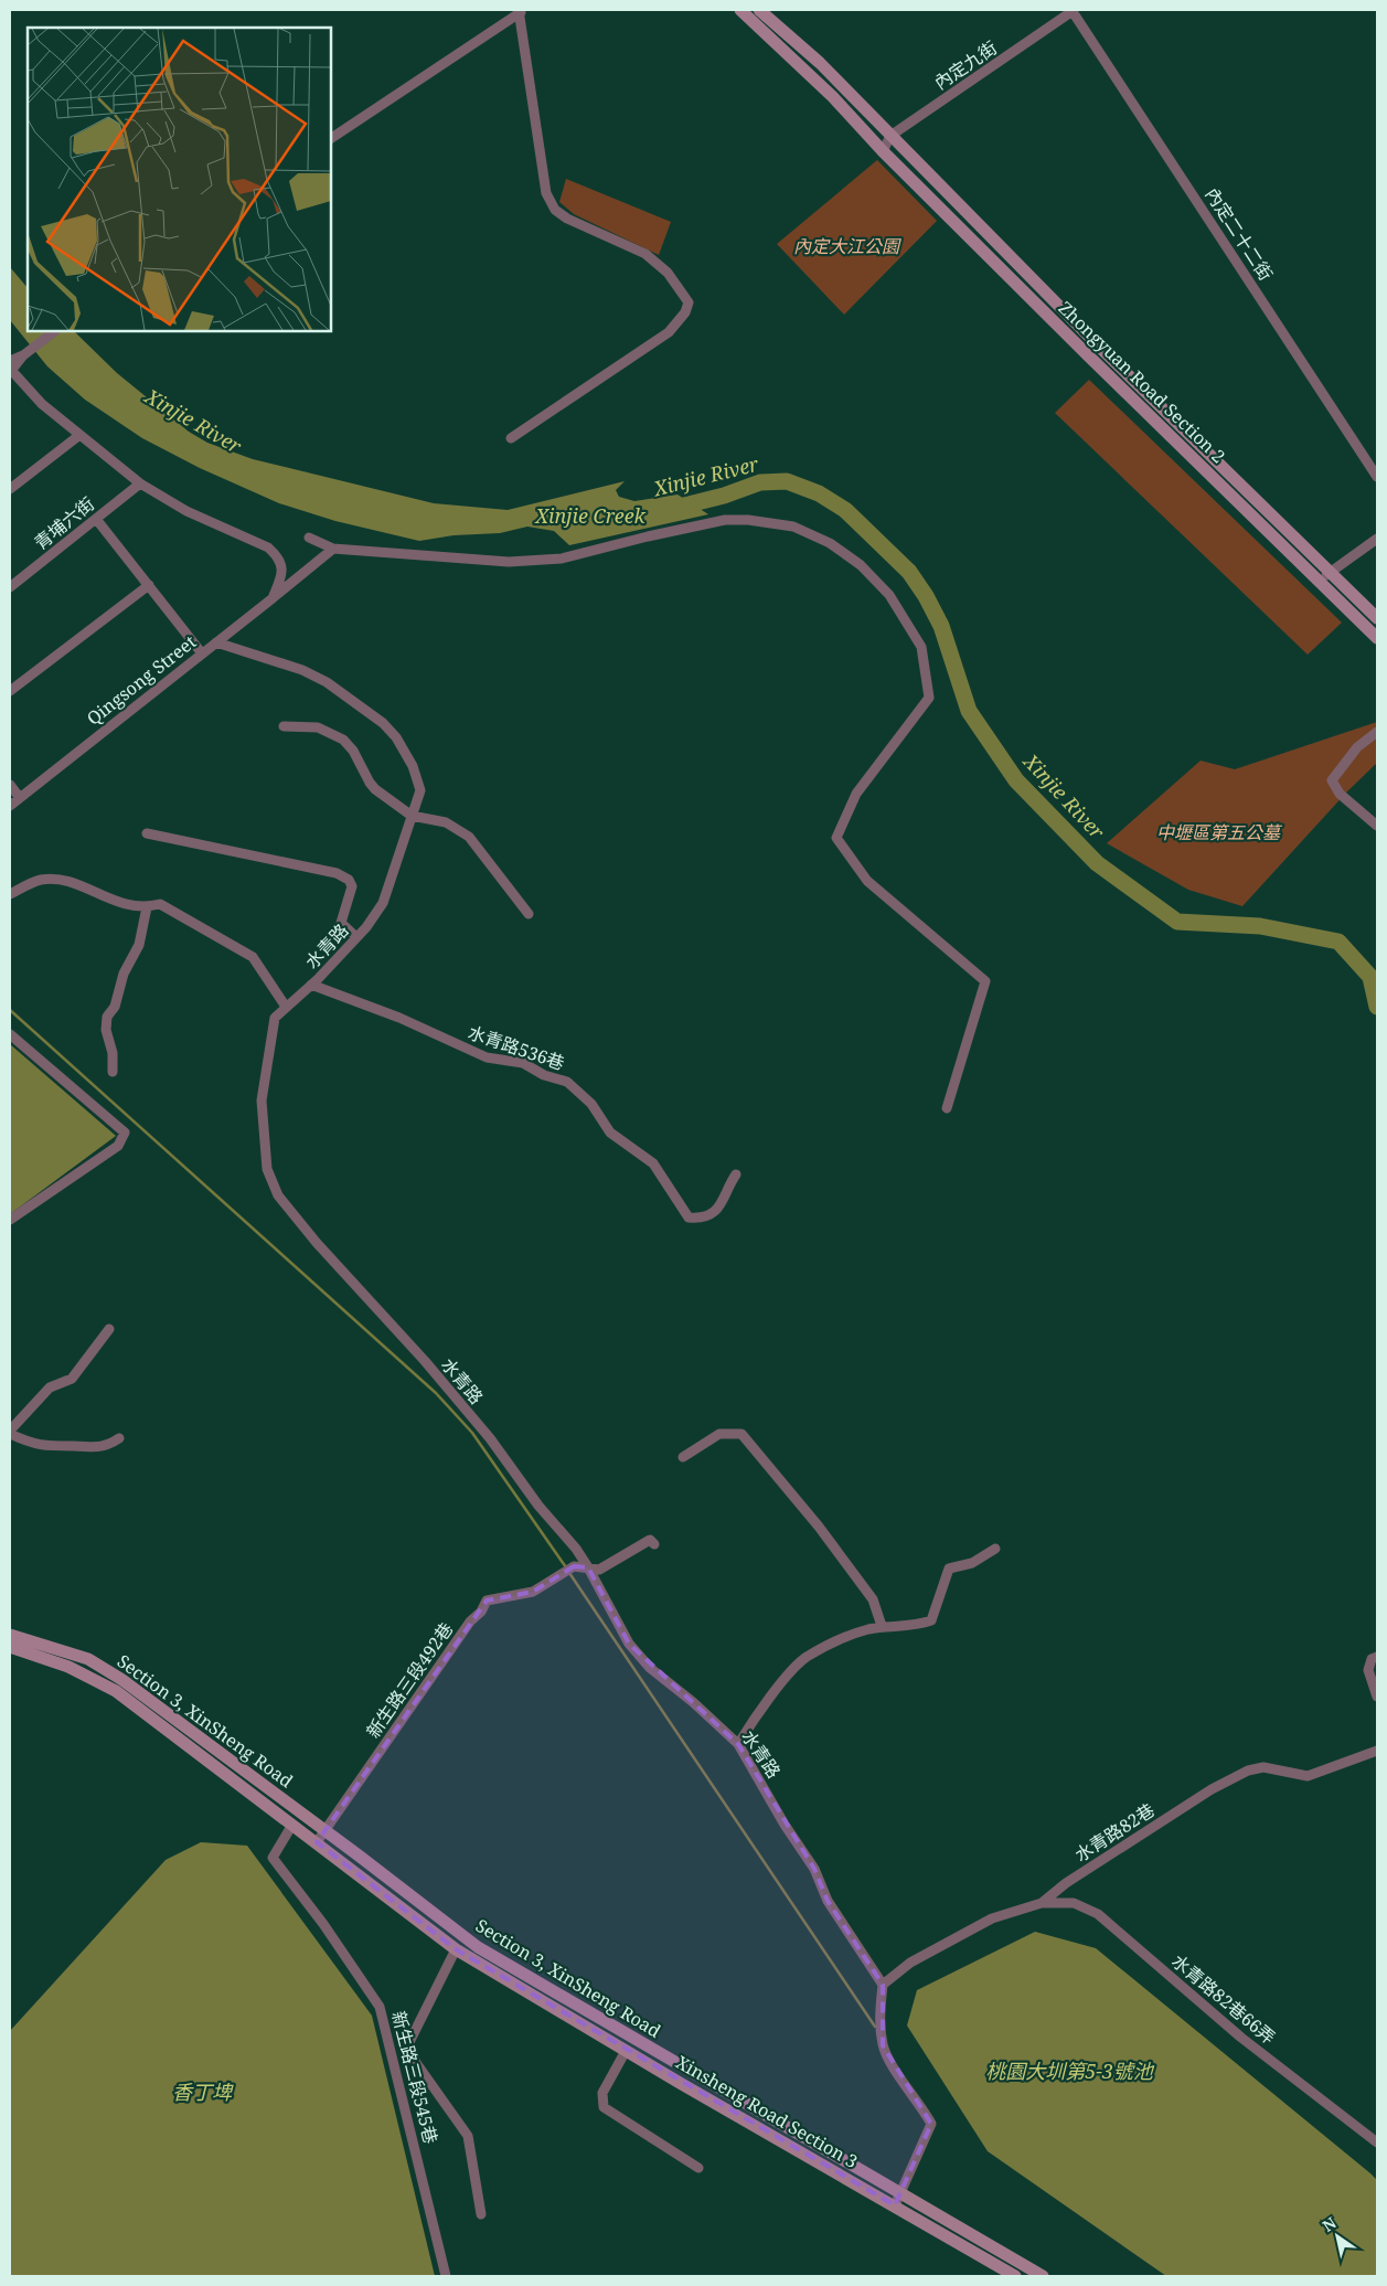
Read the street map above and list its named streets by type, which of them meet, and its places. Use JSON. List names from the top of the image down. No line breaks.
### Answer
{"streets":{"main road":["Zhongyuan Road Section 2","Section 3, XinSheng Road","Xinsheng Road Section 3"],"street":["內定九街","內定二十二街","青埔六街","Qingsong Street","水青路","水青路536巷","新生路三段492巷","水青路82巷","水青路82巷66弄","新生路三段545巷"]},"crossings":[["內定九街","內定二十二街"],["內定九街","Zhongyuan Road Section 2"],["Qingsong Street","水青路"],["水青路","水青路536巷"],["水青路","新生路三段492巷"],["水青路","水青路82巷"],["新生路三段492巷","Section 3, XinSheng Road"],["新生路三段492巷","Xinsheng Road Section 3"],["Section 3, XinSheng Road","Xinsheng Road Section 3"],["水青路82巷","水青路82巷66弄"],["新生路三段545巷","Xinsheng Road Section 3"]],"water":["Xinjie River","Xinjie Creek","桃園大圳第5-3號池","香丁埤"],"parks":["內定大江公園","中壢區第五公墓"],"north":"top left"}
